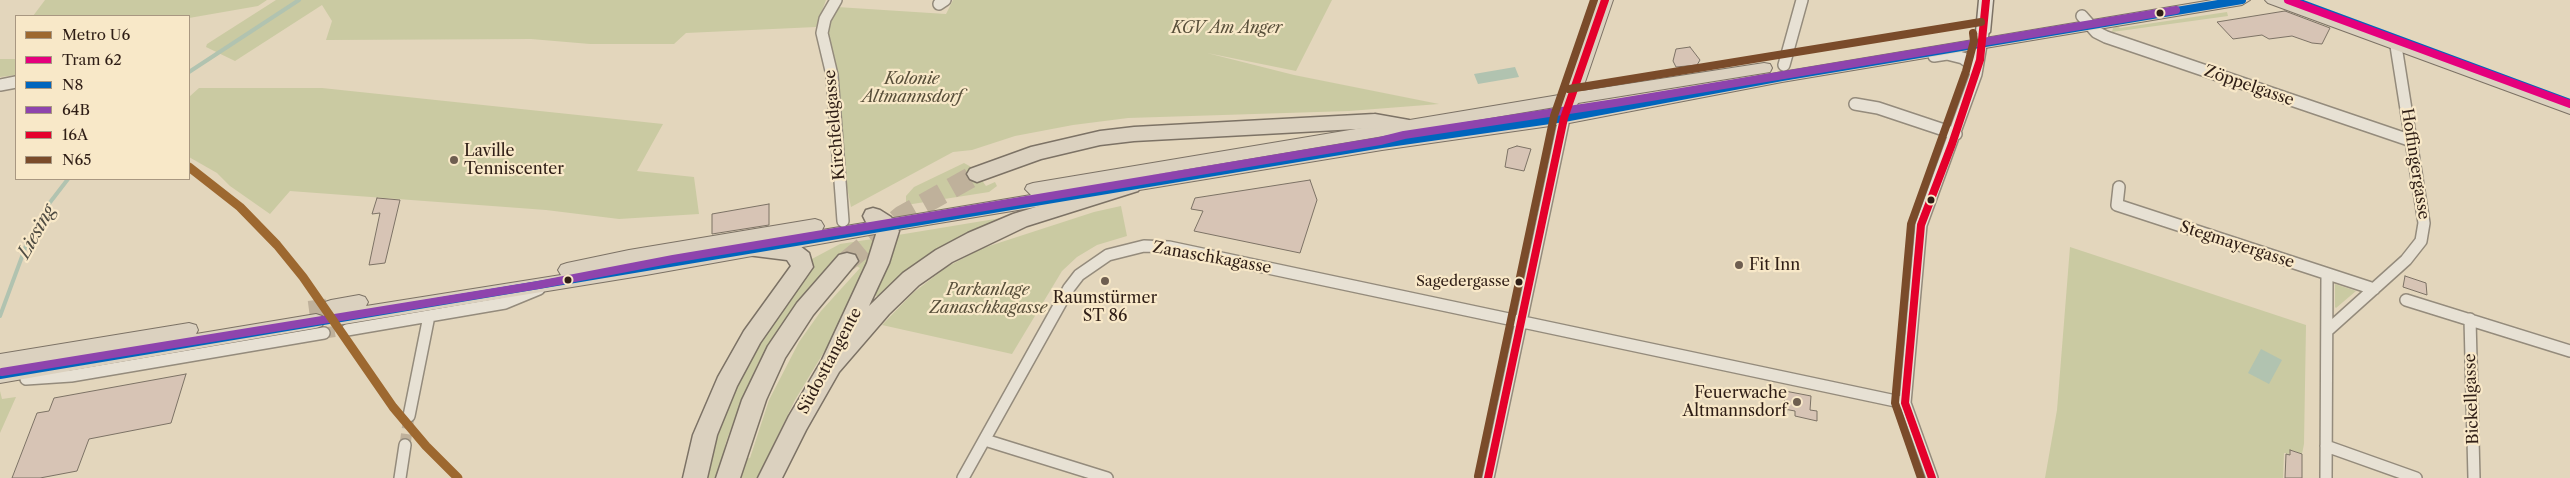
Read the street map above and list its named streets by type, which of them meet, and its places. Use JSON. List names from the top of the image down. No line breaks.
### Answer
{"streets":{"highway":["Südosttangente"],"street":["Zöppelgasse","Kirchfeldgasse","Hoffingergasse","Stegmayergasse","Zanaschkagasse","Bickellgasse"]},"crossings":[["Zöppelgasse","Hoffingergasse"],["Hoffingergasse","Stegmayergasse"]],"water":["Liesing"],"parks":["KGV Am Anger","Kolonie Altmannsdorf","Parkanlage Zanaschkagasse"],"places":["Laville Tenniscenter","Fit Inn","Raumstürmer ST 86","Sagedergasse","Feuerwache Altmannsdorf"],"lines":["tram line 62","transit line N8","transit line 16A","transit line N65","transit line 64B","metro line U6"],"legend":["Metro U6","Tram 62","N8","64B","16A","N65"]}
